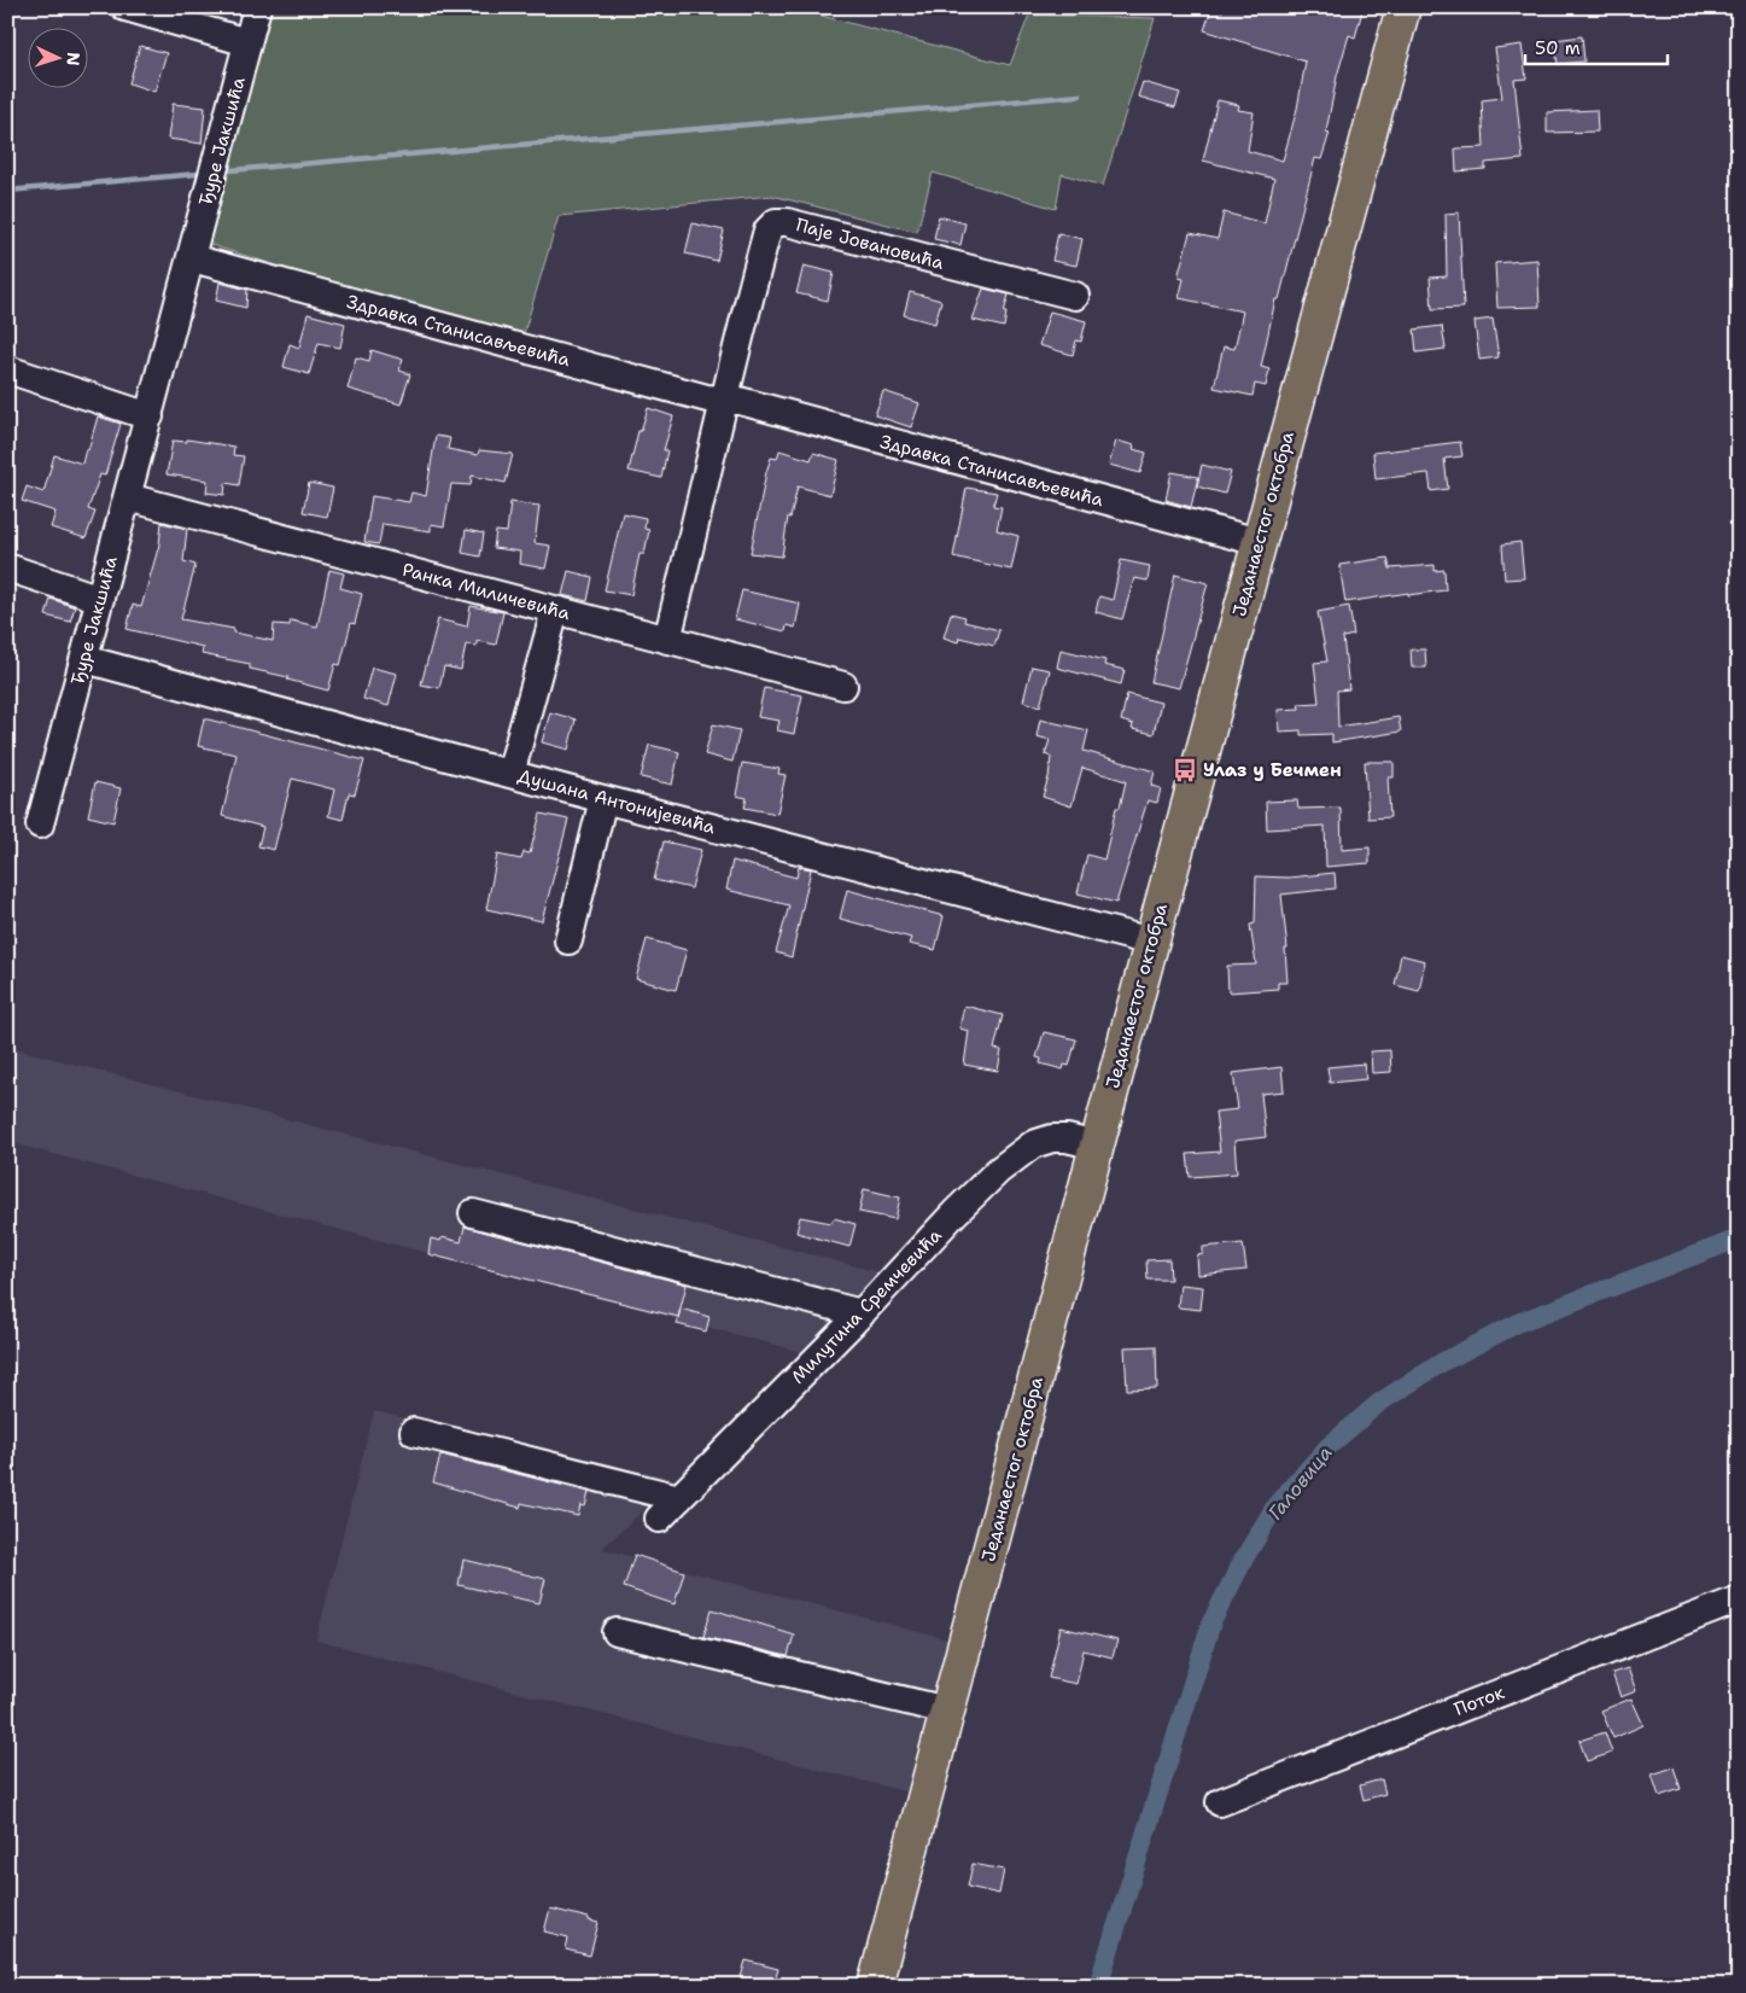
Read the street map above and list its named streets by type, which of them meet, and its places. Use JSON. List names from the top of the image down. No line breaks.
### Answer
{"streets":{"main road":["Једанаестог октобра"],"street":["Ђуре Јакшића","Паје Јовановића","Здравка Станисављевића","Ранка Миличевића","Душана Антонијевића","Милутина Сремчевића","Поток"]},"crossings":[["Ђуре Јакшића","Здравка Станисављевића"],["Ђуре Јакшића","Ранка Миличевића"],["Ђуре Јакшића","Душана Антонијевића"],["Паје Јовановића","Здравка Станисављевића"],["Здравка Станисављевића","Једанаестог октобра"],["Једанаестог октобра","Душана Антонијевића"],["Једанаестог октобра","Милутина Сремчевића"]],"water":["Галовица"],"places":{"bus stop":["Улаз у Бечмен"]},"scale_bar":"50 m","north":"right"}
